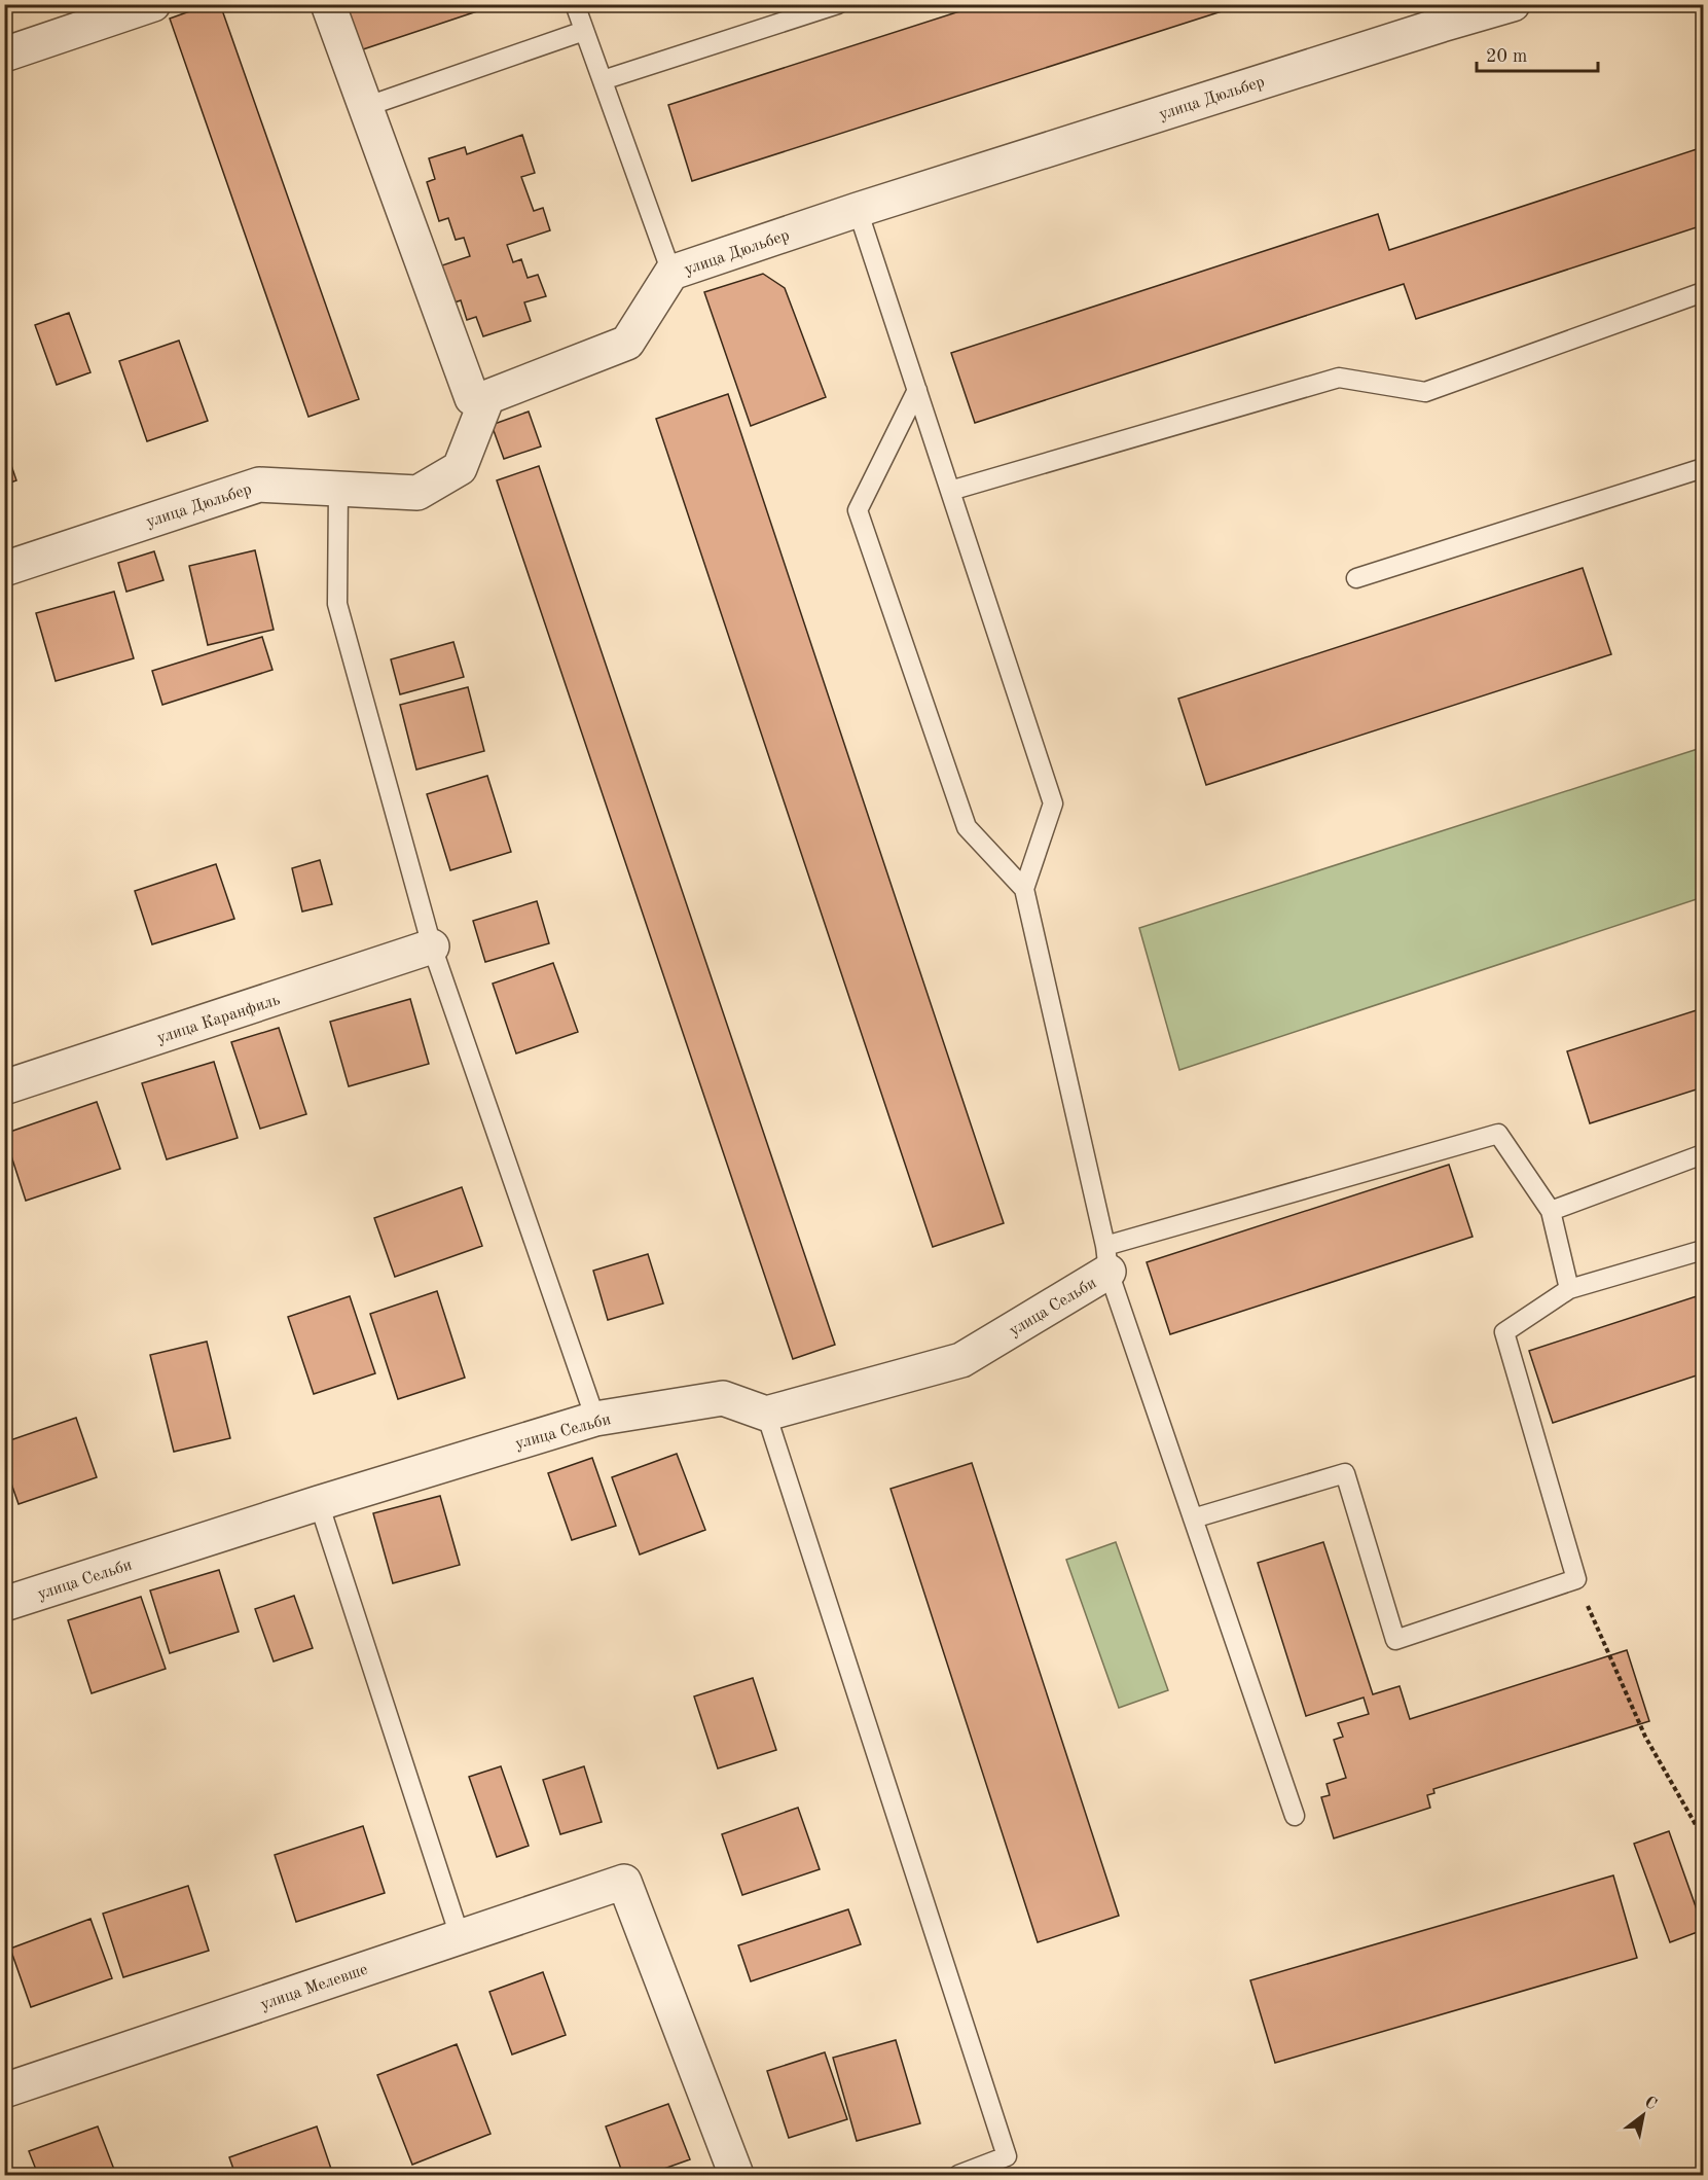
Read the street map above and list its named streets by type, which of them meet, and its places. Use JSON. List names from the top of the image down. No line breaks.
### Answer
{"streets":{"street":["улица Дюльбер","улица Каранфиль","улица Сельби","улица Мелевше"]},"scale_bar":"20 m","north":"top right"}
